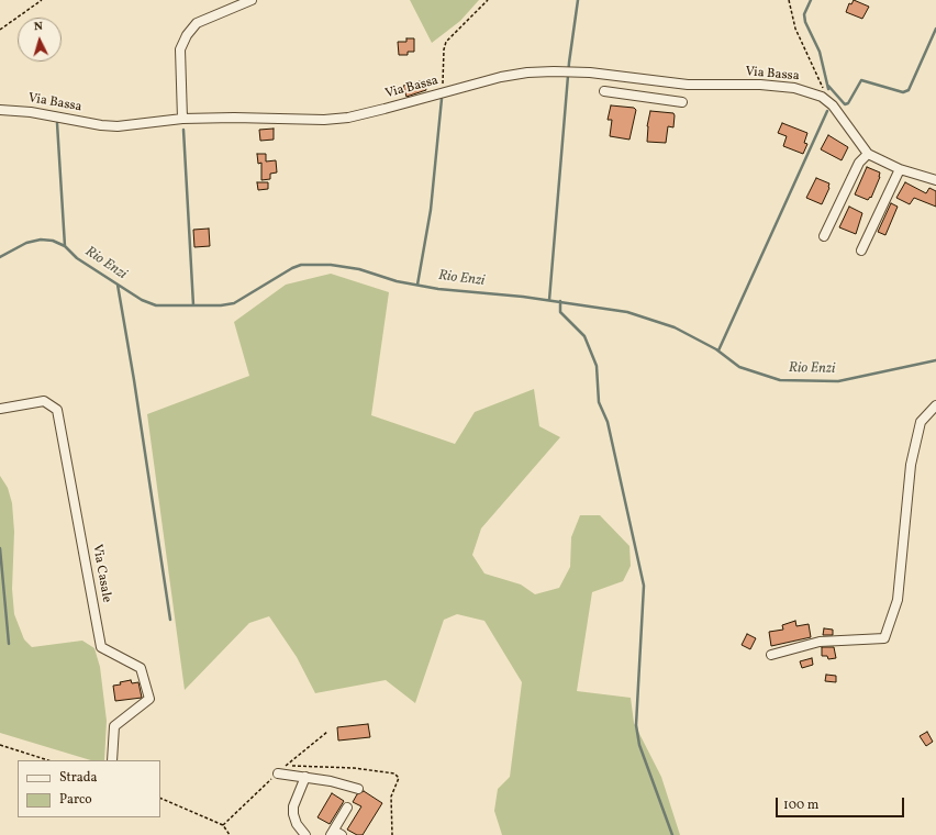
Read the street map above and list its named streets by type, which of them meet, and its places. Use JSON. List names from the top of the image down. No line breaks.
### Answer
{"streets":{"street":["Via Bassa","Via Casale"]},"water":["Rio Enzi"],"legend":["Strada","Parco"],"scale_bar":"100 m","north":"top"}
